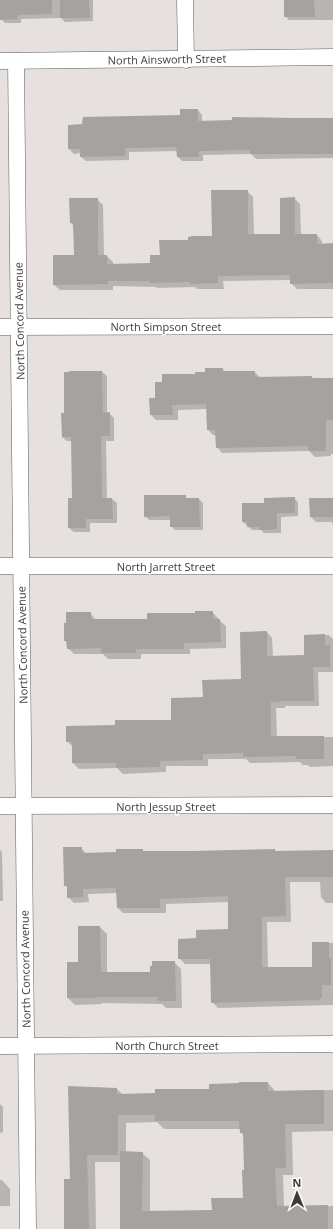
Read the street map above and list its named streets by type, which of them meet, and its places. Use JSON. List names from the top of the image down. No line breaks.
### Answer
{"streets":{"street":["North Ainsworth Street","North Concord Avenue","North Simpson Street","North Jarrett Street","North Jessup Street","North Church Street"]},"crossings":[["North Ainsworth Street","North Concord Avenue"],["North Concord Avenue","North Simpson Street"],["North Concord Avenue","North Jarrett Street"],["North Concord Avenue","North Jessup Street"],["North Concord Avenue","North Church Street"]],"north":"top"}
